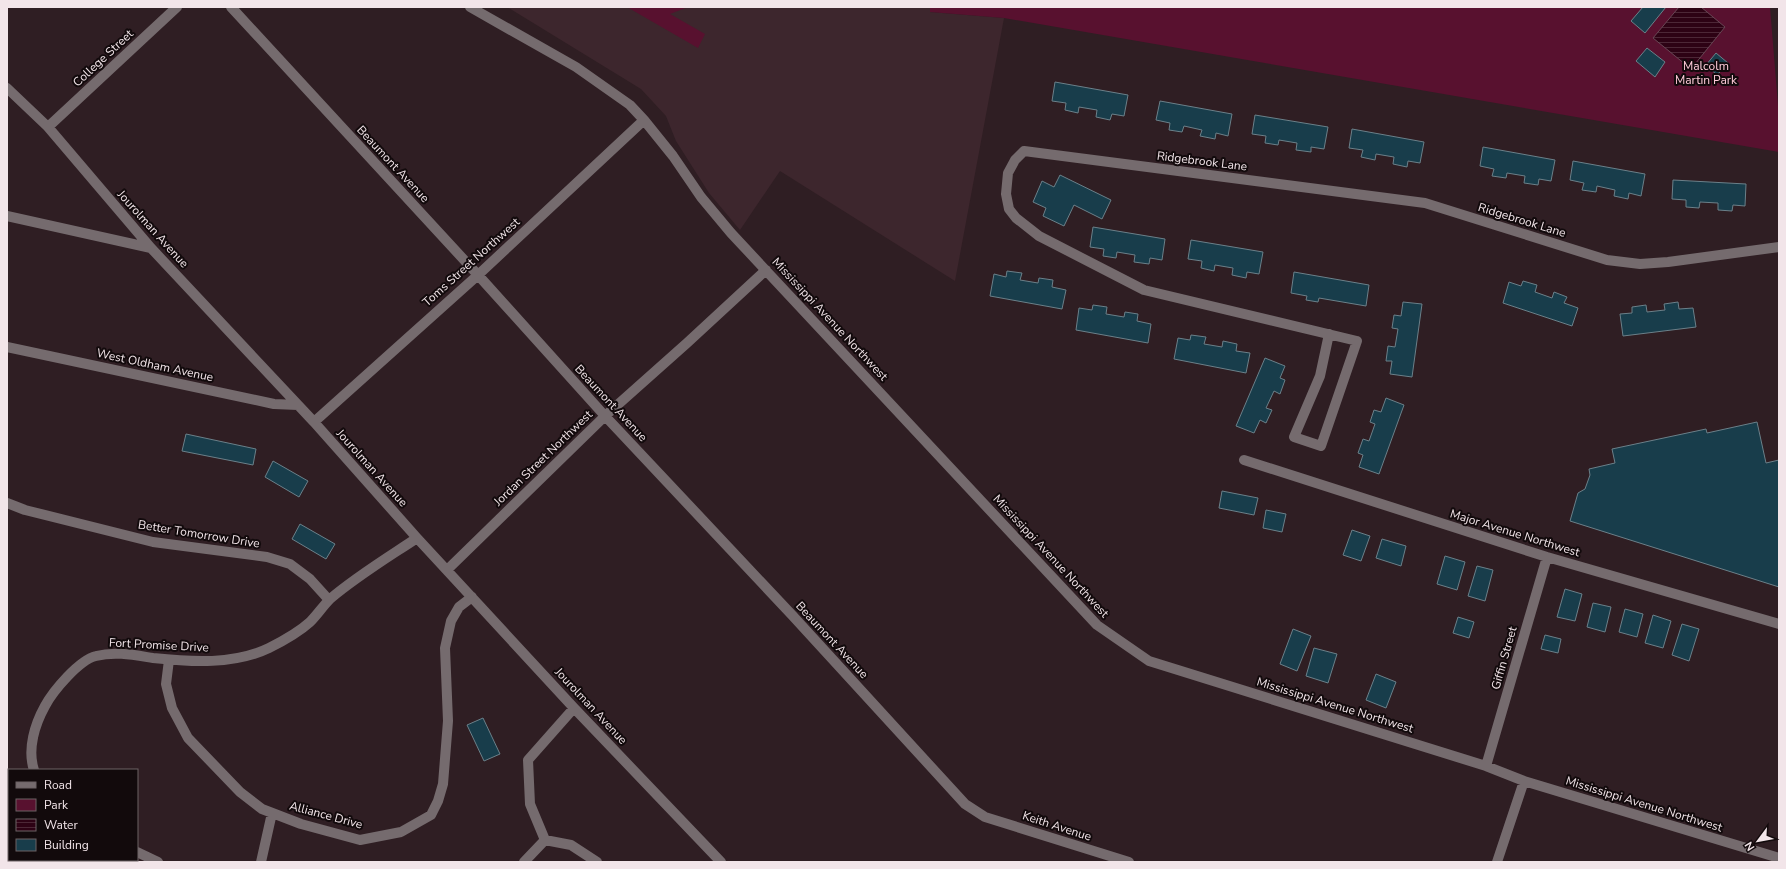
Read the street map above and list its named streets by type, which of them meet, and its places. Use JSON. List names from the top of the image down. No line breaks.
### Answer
{"streets":{"street":["College Street","Ridgebrook Lane","Beaumont Avenue","Jourolman Avenue","Toms Street Northwest","Mississippi Avenue Northwest","West Oldham Avenue","Jordan Street Northwest","Major Avenue Northwest","Better Tomorrow Drive","Fort Promise Drive","Giffin Street","Alliance Drive","Keith Avenue"]},"crossings":[["College Street","Jourolman Avenue"],["Beaumont Avenue","Toms Street Northwest"],["Beaumont Avenue","Jordan Street Northwest"],["Beaumont Avenue","Keith Avenue"],["Jourolman Avenue","Toms Street Northwest"],["Jourolman Avenue","West Oldham Avenue"],["Jourolman Avenue","Jordan Street Northwest"],["Jourolman Avenue","Fort Promise Drive"],["Jourolman Avenue","Alliance Drive"],["Toms Street Northwest","Mississippi Avenue Northwest"],["Mississippi Avenue Northwest","Jordan Street Northwest"],["Mississippi Avenue Northwest","Giffin Street"],["Major Avenue Northwest","Giffin Street"],["Better Tomorrow Drive","Fort Promise Drive"],["Fort Promise Drive","Alliance Drive"]],"parks":["Malcolm Martin Park"],"legend":["Road","Park","Water","Building"],"north":"bottom left"}
